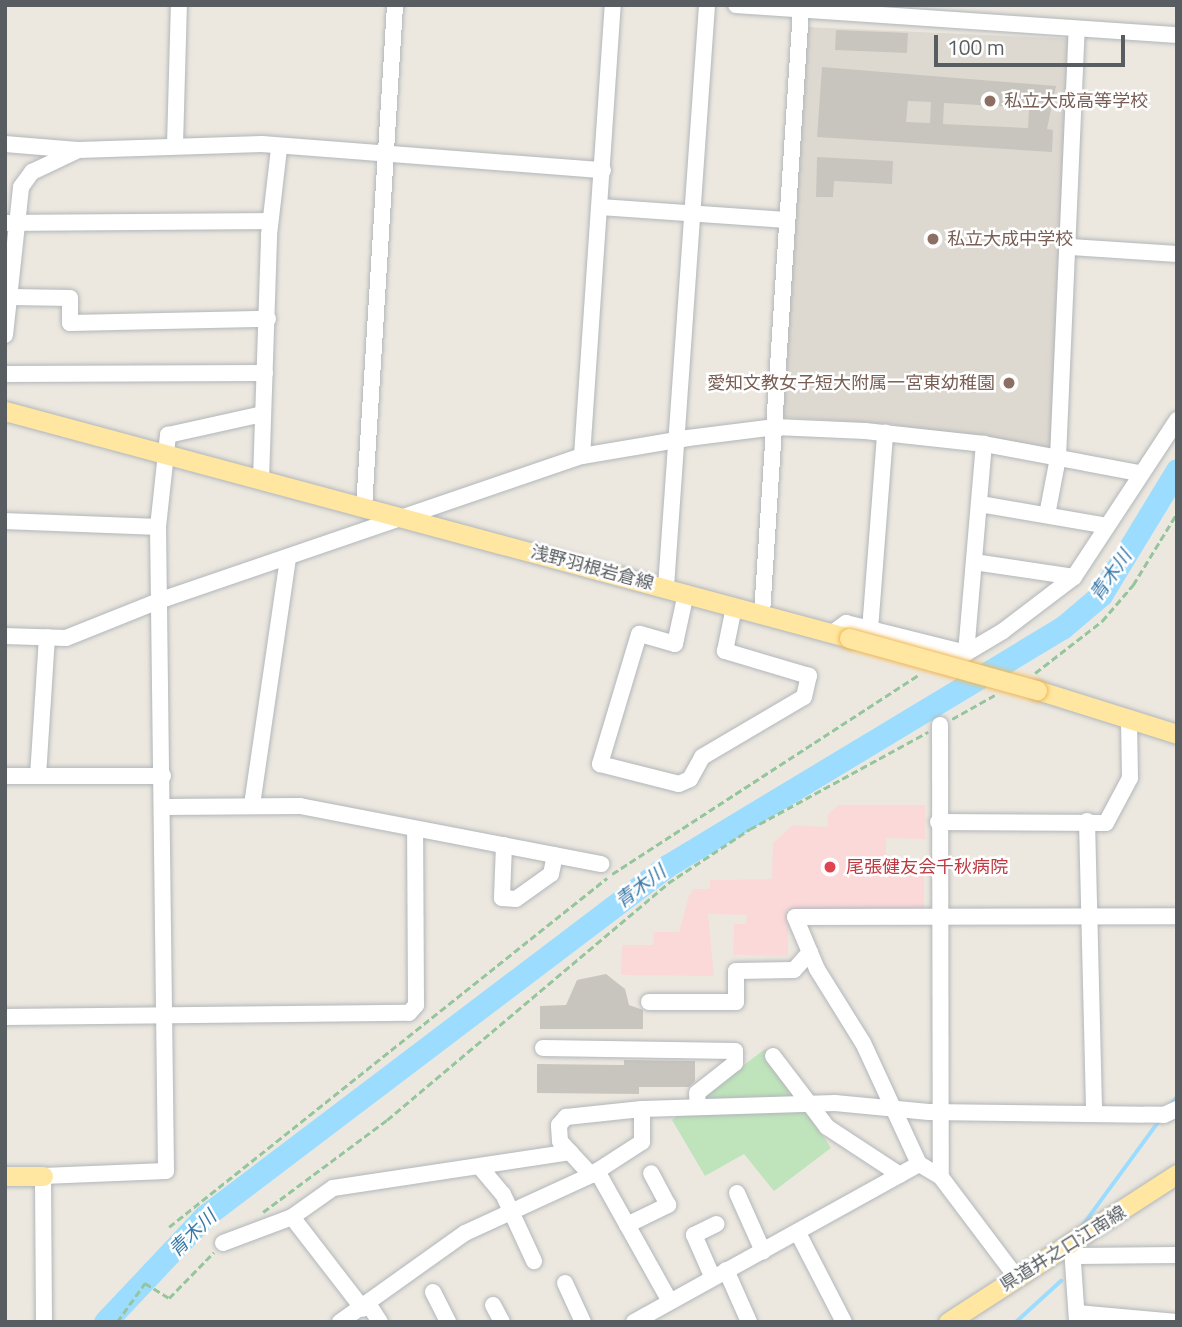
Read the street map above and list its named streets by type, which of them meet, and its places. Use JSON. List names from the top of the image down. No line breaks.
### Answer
{"streets":{"main road":["浅野羽根岩倉線","県道井之口江南線"]},"water":["青木川"],"places":["私立大成高等学校","私立大成中学校","愛知文教女子短大附属一宮東幼稚園","尾張健友会千秋病院"],"scale_bar":"100 m"}
